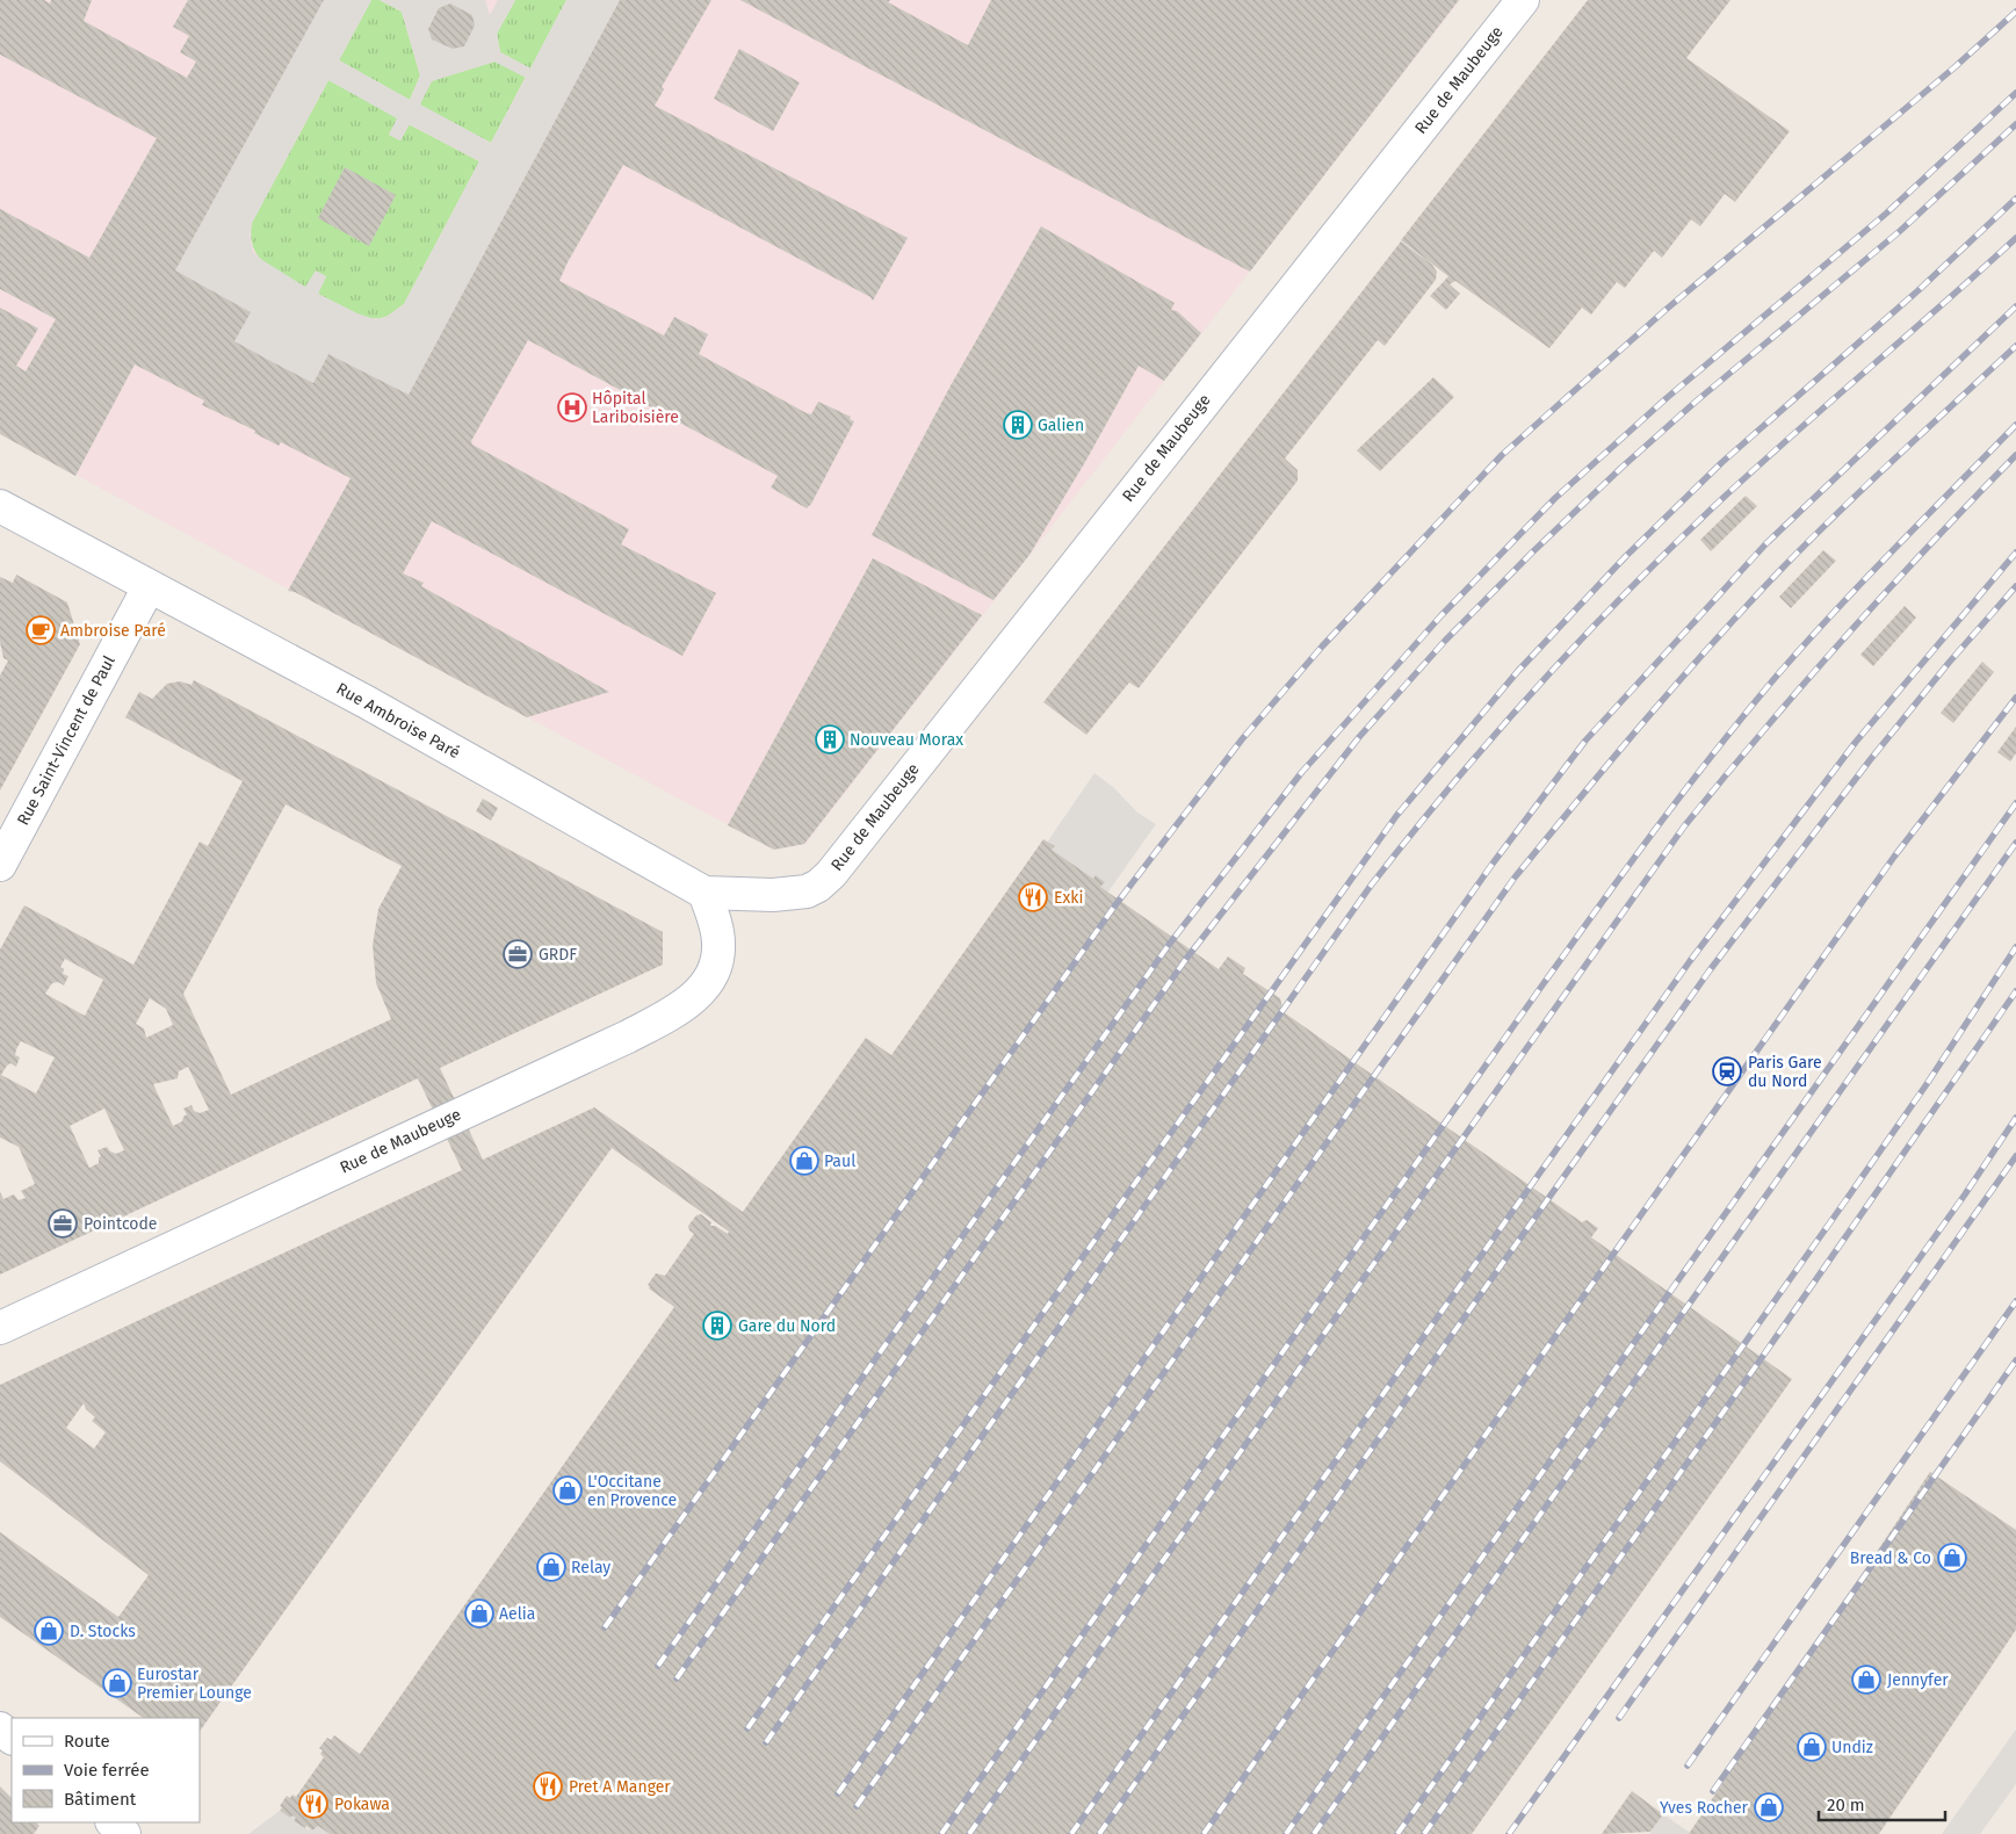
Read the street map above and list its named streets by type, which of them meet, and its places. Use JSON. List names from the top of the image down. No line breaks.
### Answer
{"streets":{"street":["Rue de Maubeuge","Rue Ambroise Paré","Rue Saint-Vincent de Paul"]},"crossings":[["Rue de Maubeuge","Rue Ambroise Paré"],["Rue Ambroise Paré","Rue Saint-Vincent de Paul"]],"places":{"hospital":["Hôpital Lariboisière"],"building":["Galien","Nouveau Morax","Gare du Nord"],"cafe":["Ambroise Paré"],"restaurant":["Exki","Pret A Manger","Pokawa"],"office":["GRDF","Pointcode"],"station":["Paris Gare du Nord"],"shop":["Paul","L'Occitane en Provence","Bread & Co","Relay","Aelia","D. Stocks","Jennyfer","Eurostar Premier Lounge","Undiz","Yves Rocher"]},"legend":["Route","Voie ferrée","Bâtiment"],"scale_bar":"20 m"}
